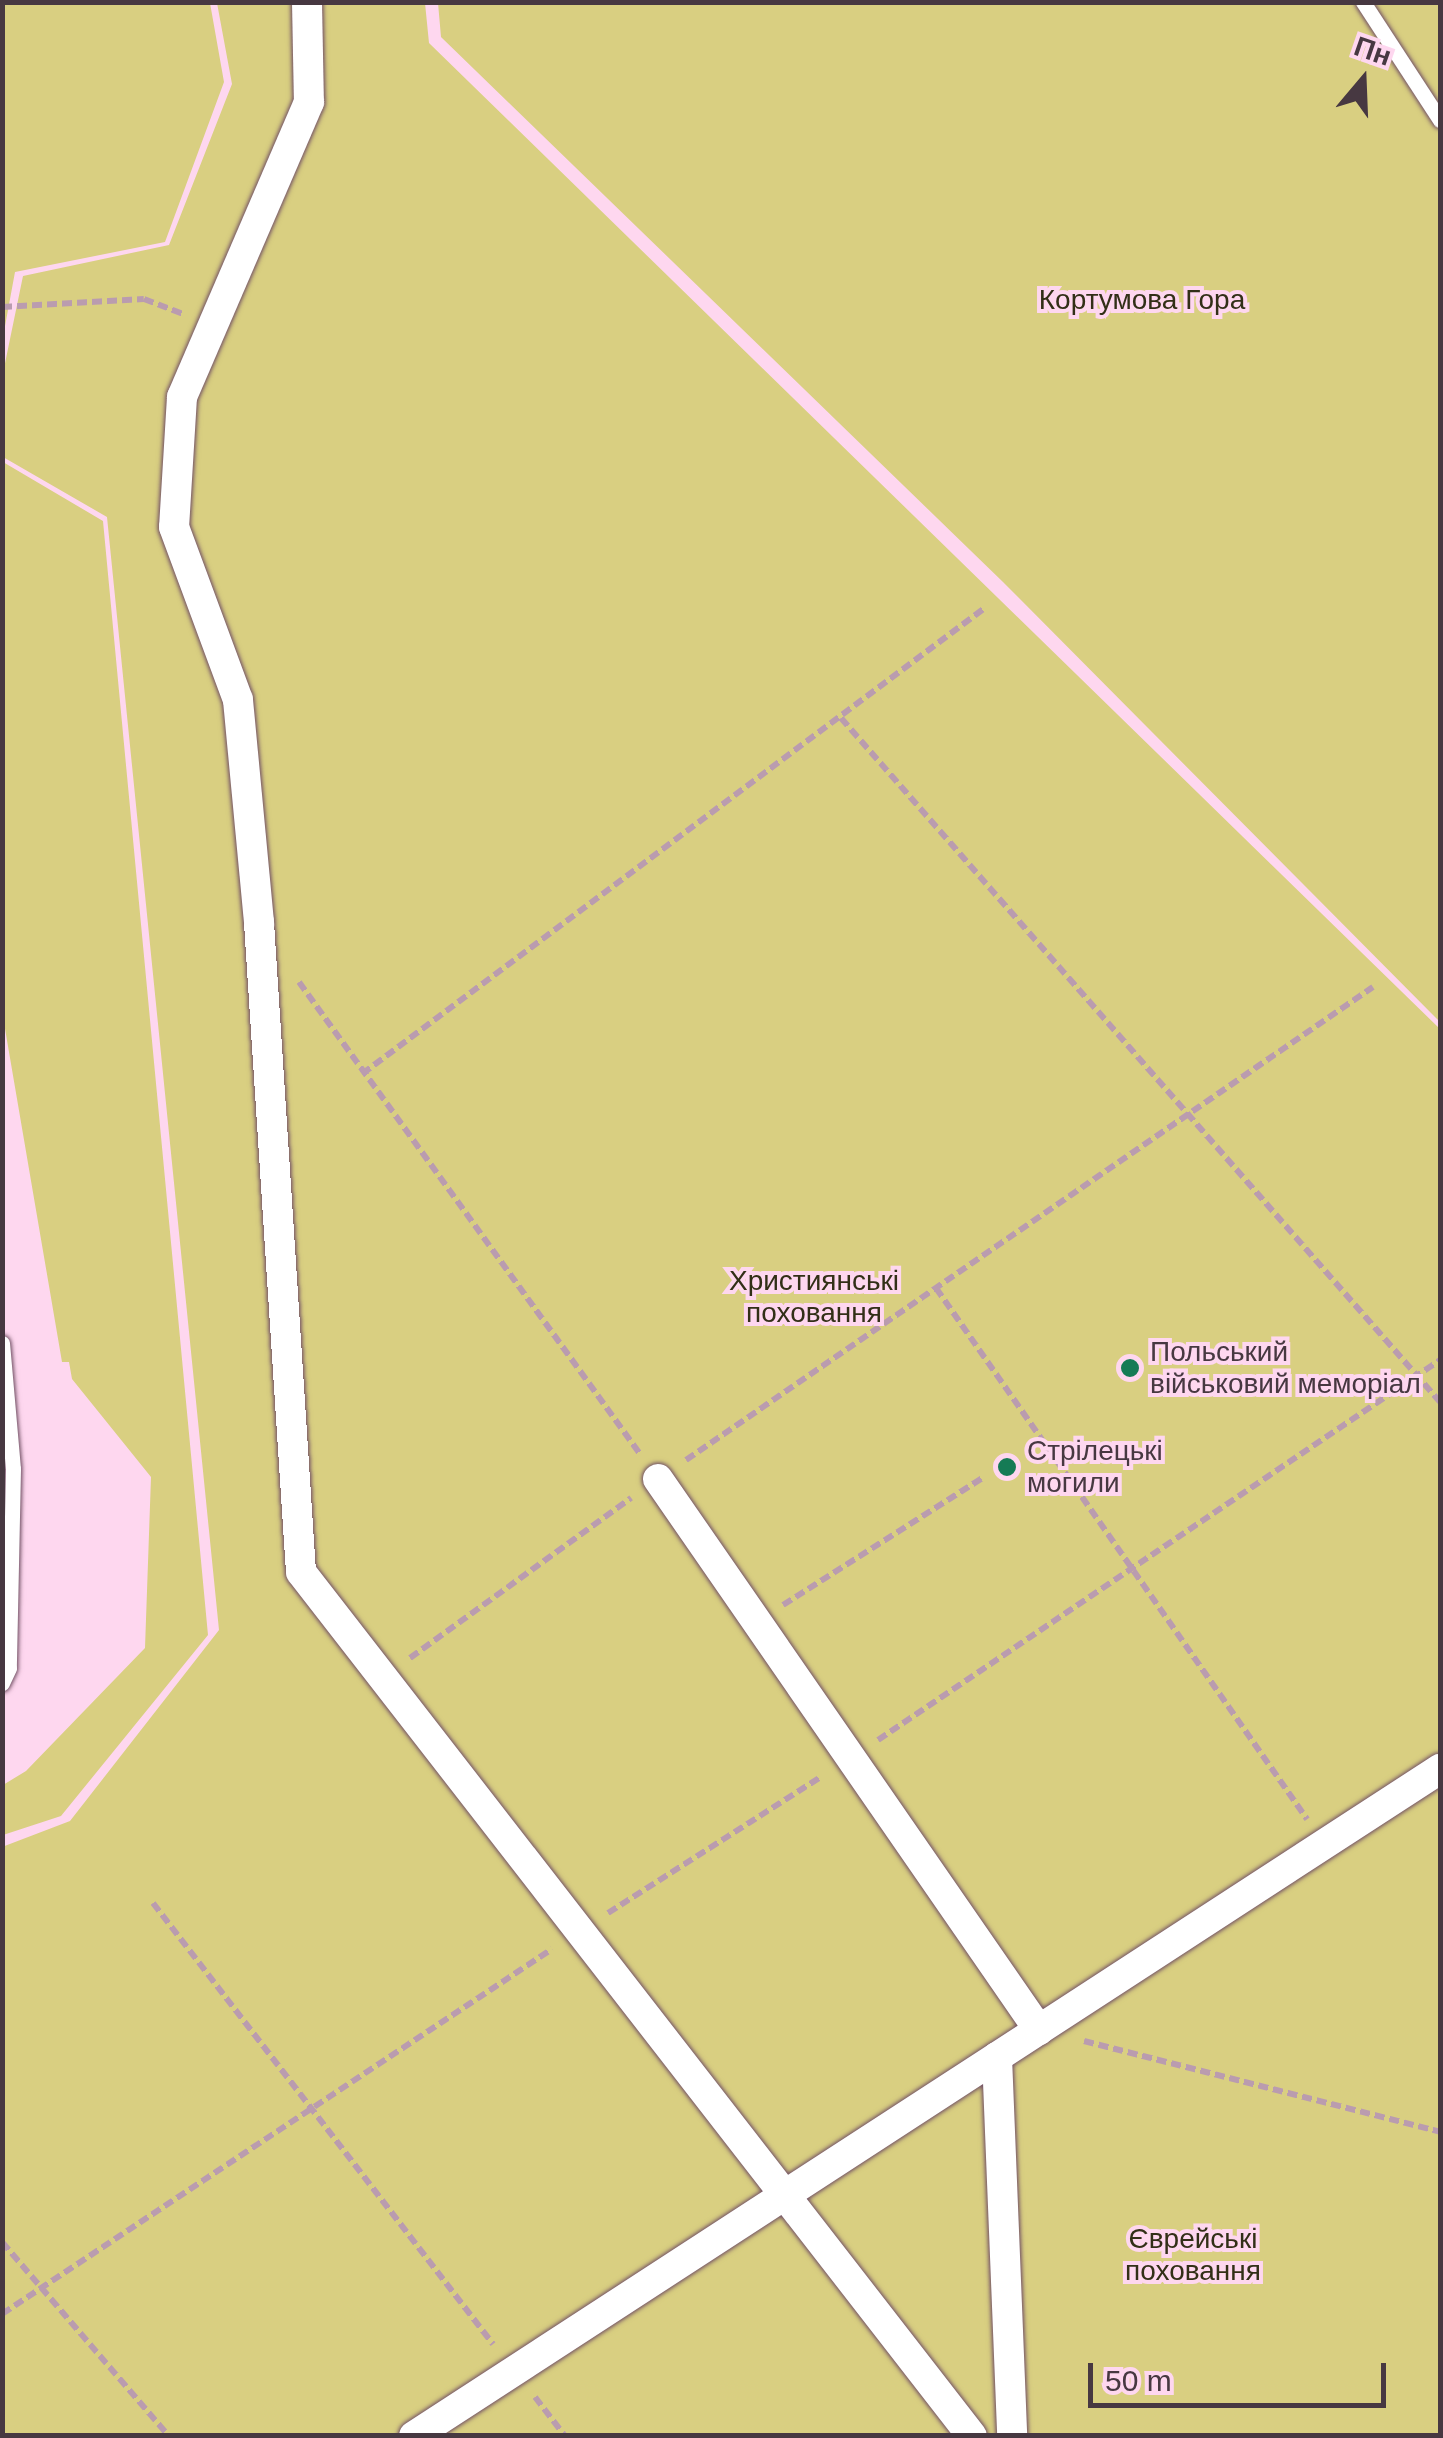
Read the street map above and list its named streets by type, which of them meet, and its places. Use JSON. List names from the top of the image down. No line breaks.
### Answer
{"parks":["Кортумова Гора","Християнські поховання","Єврейські поховання"],"places":["Польський військовий меморіал","Стрілецькі могили"],"scale_bar":"50 m","north":"top"}
